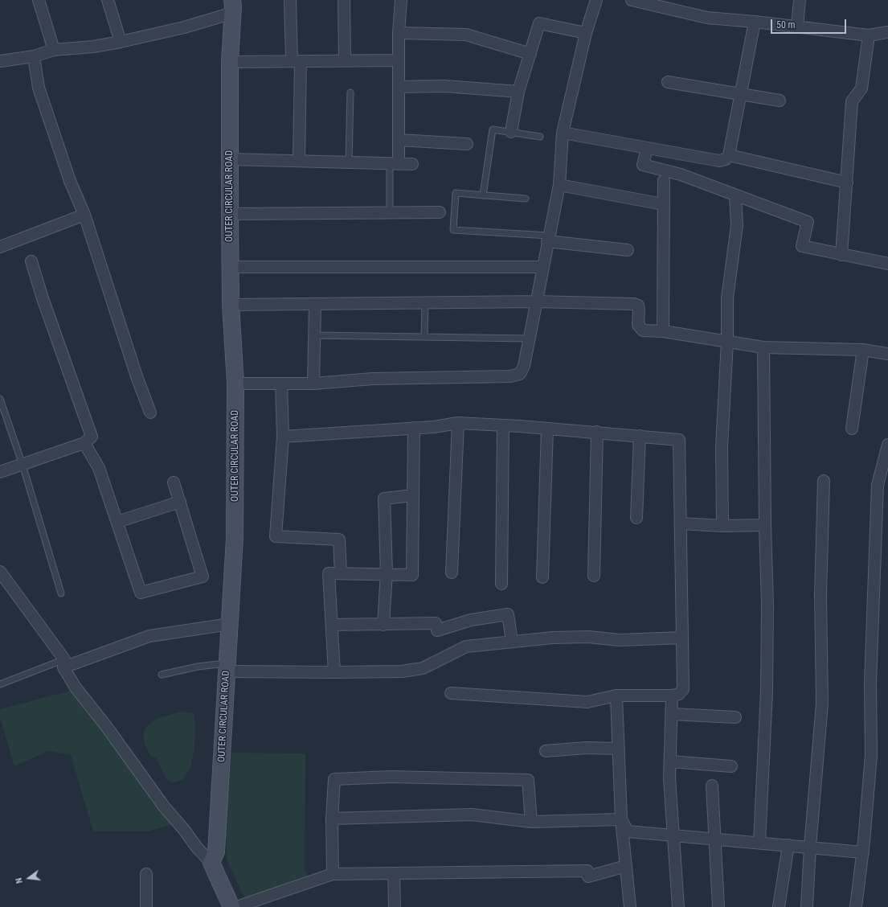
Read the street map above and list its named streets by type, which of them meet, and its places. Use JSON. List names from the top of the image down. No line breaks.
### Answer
{"streets":{"main road":["OUTER CIRCULAR ROAD"]},"scale_bar":"50 m","north":"left"}
